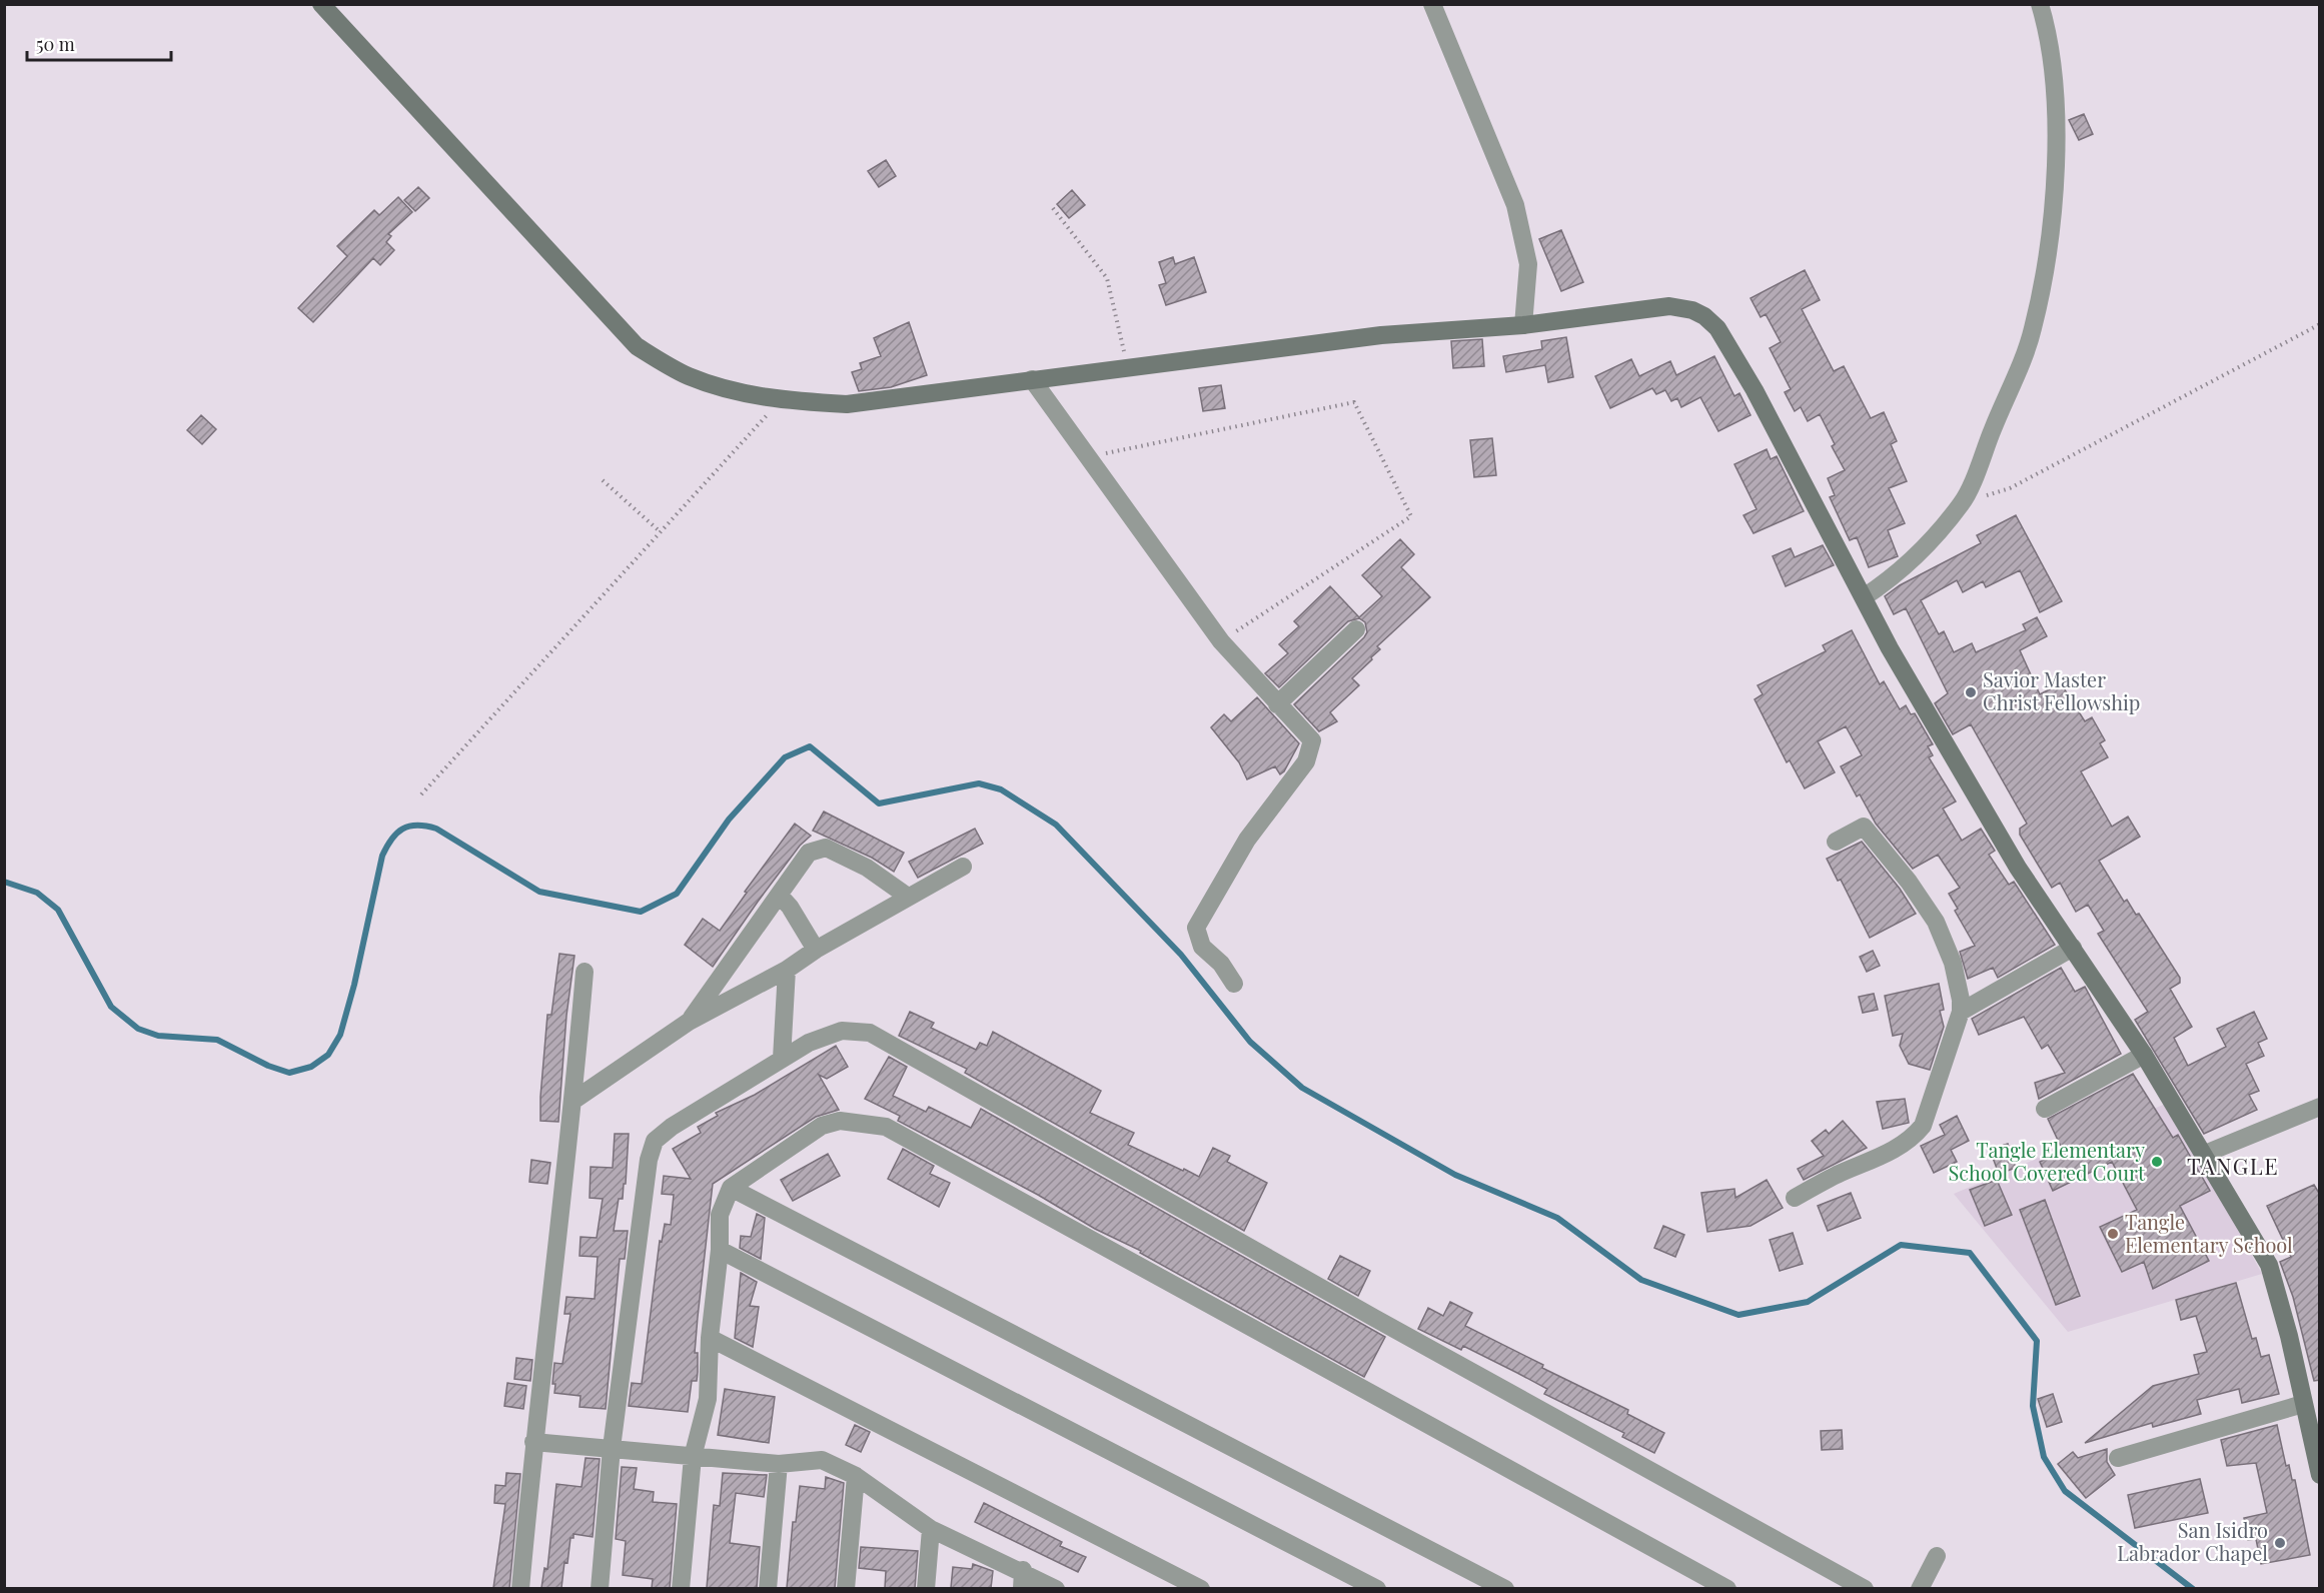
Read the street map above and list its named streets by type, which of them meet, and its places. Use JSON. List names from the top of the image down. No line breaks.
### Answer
{"districts":["TANGLE"],"places":["Savior Master Christ Fellowship","Tangle Elementary School Covered Court","Tangle Elementary School","San Isidro Labrador Chapel"],"scale_bar":"50 m"}
